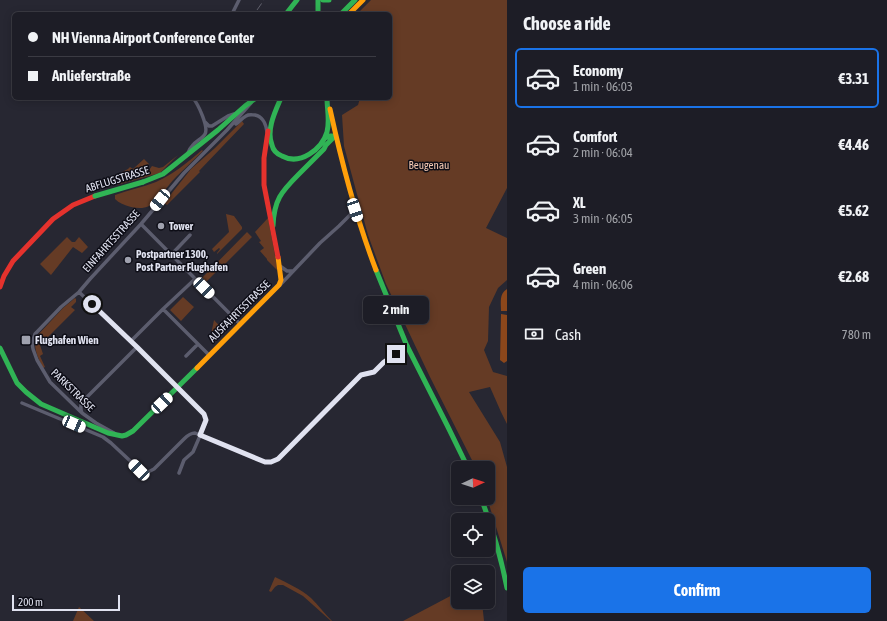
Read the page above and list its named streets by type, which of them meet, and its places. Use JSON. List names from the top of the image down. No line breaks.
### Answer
{"streets":{"main road":["ABFLUGSTRASSE","AUSFAHRTSSTRASSE"],"street":["EINFAHRTSSTRASSE","PARKSTRASSE"]},"crossings":[["ABFLUGSTRASSE","EINFAHRTSSTRASSE"],["EINFAHRTSSTRASSE","PARKSTRASSE"],["AUSFAHRTSSTRASSE","PARKSTRASSE"]],"parks":["Beugenau"],"places":{"other":["Tower","Postpartner 1300, Post Partner Flughafen"],"transit":["Flughafen Wien"]},"scale_bar":"200 m","north":"right","page":{"heading":"Choose a ride","banner":["NH Vienna Airport Conference Center","Anlieferstraße"],"list":[{"name":"Economy","note":"1 min · 06:03","value":"€3.31"},{"name":"Comfort","note":"2 min · 06:04","value":"€4.46"},{"name":"XL","note":"3 min · 06:05","value":"€5.62"},{"name":"Green","note":"4 min · 06:06","value":"€2.68"}],"bubble":"2 min","pay":["Cash","780 m"],"buttons":"Confirm","scale":"200 m"}}
